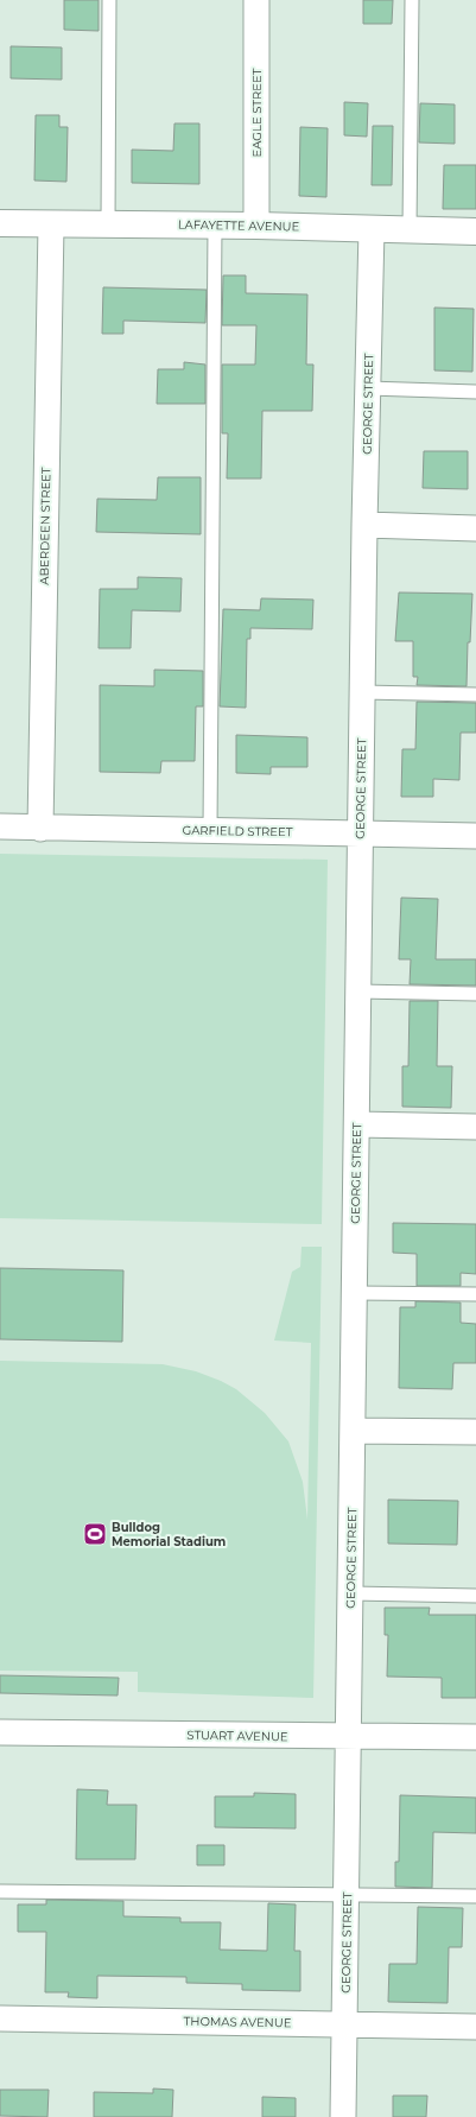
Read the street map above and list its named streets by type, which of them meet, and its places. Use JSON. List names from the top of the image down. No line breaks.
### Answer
{"streets":{"street":["EAGLE STREET","LAFAYETTE AVENUE","GEORGE STREET","ABERDEEN STREET","GARFIELD STREET","STUART AVENUE","THOMAS AVENUE"]},"crossings":[["EAGLE STREET","LAFAYETTE AVENUE"],["LAFAYETTE AVENUE","GEORGE STREET"],["LAFAYETTE AVENUE","ABERDEEN STREET"],["GEORGE STREET","GARFIELD STREET"],["GEORGE STREET","STUART AVENUE"],["GEORGE STREET","THOMAS AVENUE"],["ABERDEEN STREET","GARFIELD STREET"]],"places":{"sports":["Bulldog Memorial Stadium"]}}
